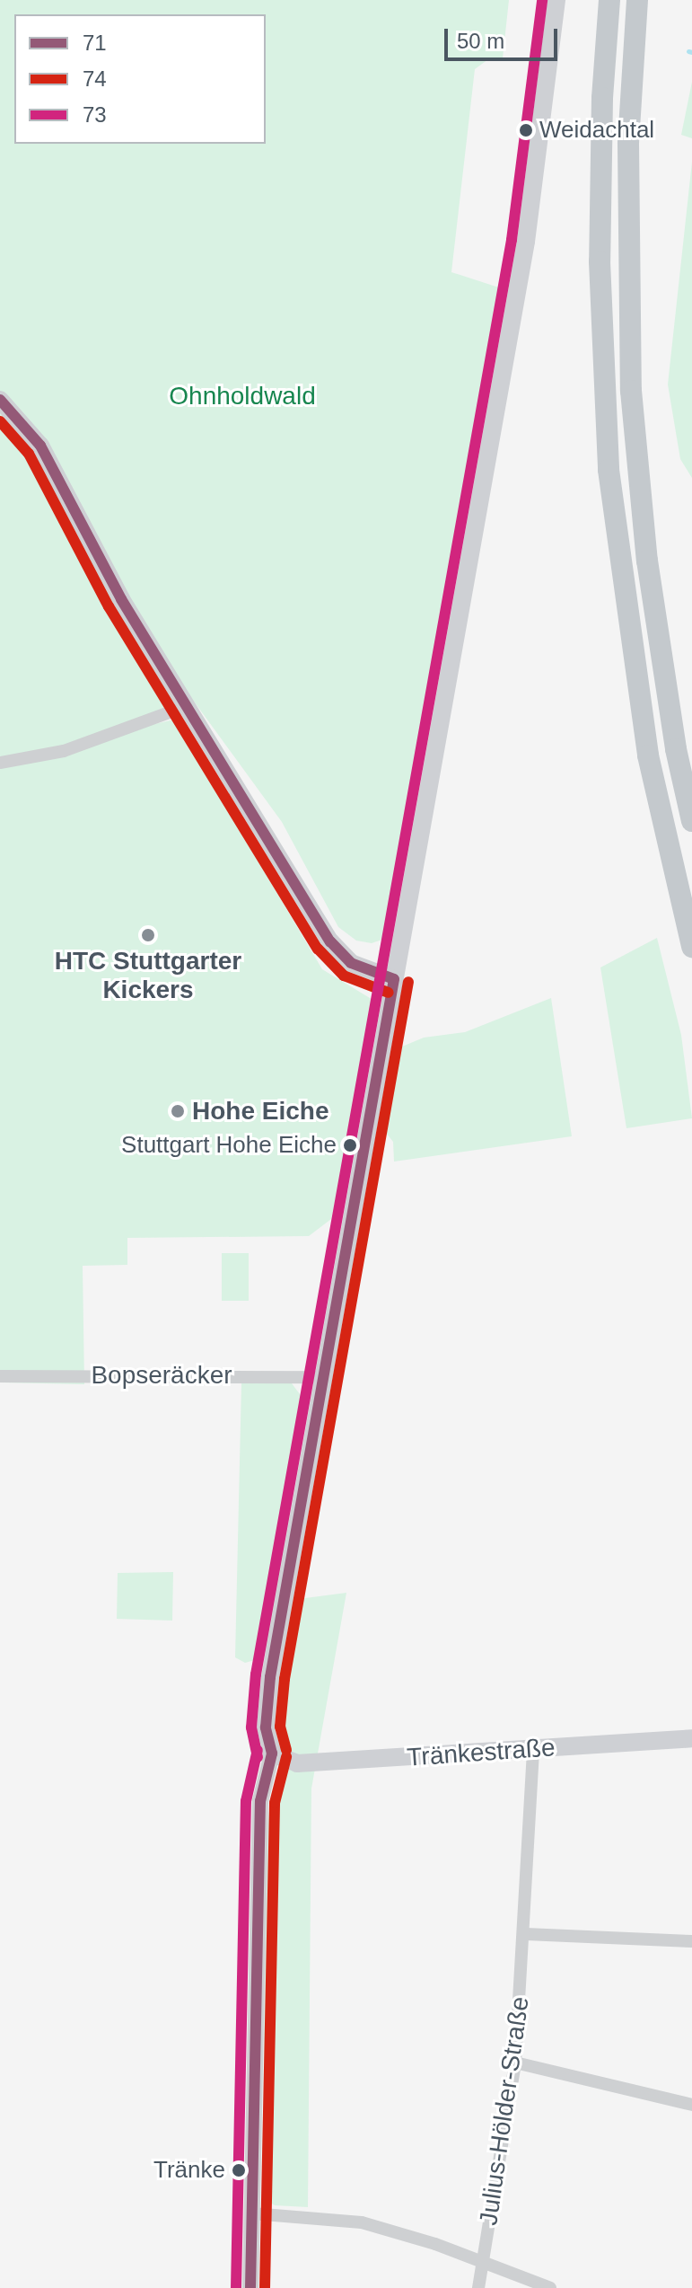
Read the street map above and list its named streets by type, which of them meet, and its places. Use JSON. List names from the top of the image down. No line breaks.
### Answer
{"streets":{"main road":["Tränkestraße"],"street":["Bopseräcker","Julius-Hölder-Straße"]},"crossings":[["Tränkestraße","Julius-Hölder-Straße"]],"parks":["Ohnholdwald"],"places":["Weidachtal","HTC Stuttgarter Kickers","Hohe Eiche","Stuttgart Hohe Eiche","Tränke"],"lines":["transit line 73","transit line 71","transit line 74"],"legend":["71","74","73"],"scale_bar":"50 m"}
